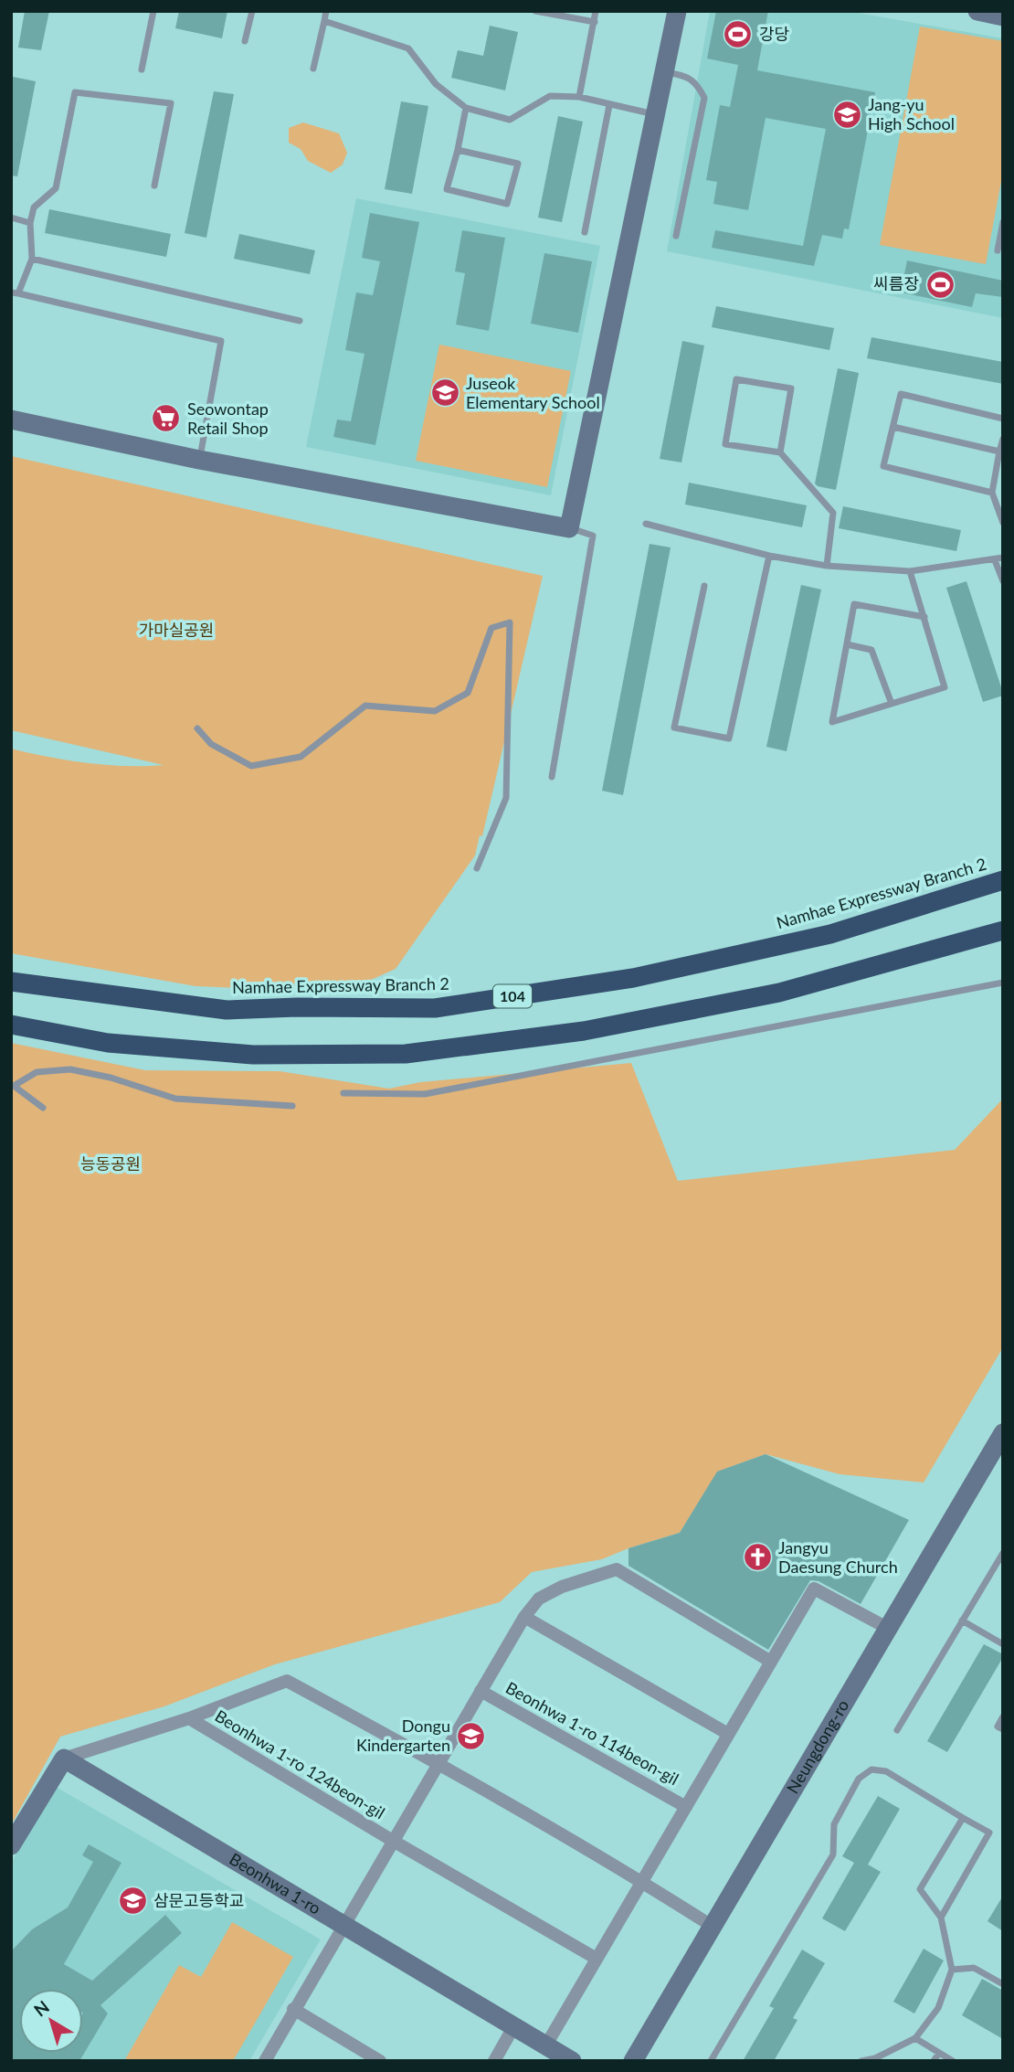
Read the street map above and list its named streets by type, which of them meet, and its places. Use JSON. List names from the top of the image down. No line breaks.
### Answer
{"streets":{"highway":["Namhae Expressway Branch 2","104"],"street":["Beonhwa 1-ro 114beon-gil","Neungdong-ro","Beonhwa 1-ro 124beon-gil","Beonhwa 1-ro"]},"crossings":[["Beonhwa 1-ro 114beon-gil","Neungdong-ro"],["Beonhwa 1-ro 114beon-gil","Beonhwa 1-ro 124beon-gil"],["Beonhwa 1-ro 114beon-gil","Beonhwa 1-ro"],["Beonhwa 1-ro 124beon-gil","Beonhwa 1-ro"]],"parks":["가마실공원","능동공원"],"places":{"sports":["강당","씨름장"],"school or university":["Jang-yu High School","Juseok Elementary School","Dongu Kindergarten","삼문고등학교"],"supermarket":["Seowontap Retail Shop"],"church":["Jangyu Daesung Church"]},"north":"top left"}
